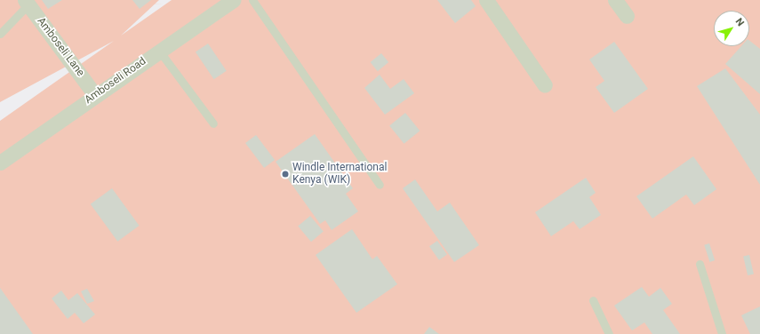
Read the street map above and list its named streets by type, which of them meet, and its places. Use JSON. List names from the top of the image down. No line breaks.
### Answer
{"streets":{"street":["Amboseli Lane","Amboseli Road"]},"crossings":[["Amboseli Lane","Amboseli Road"]],"places":["Windle International Kenya (WIK)"],"north":"top right"}
